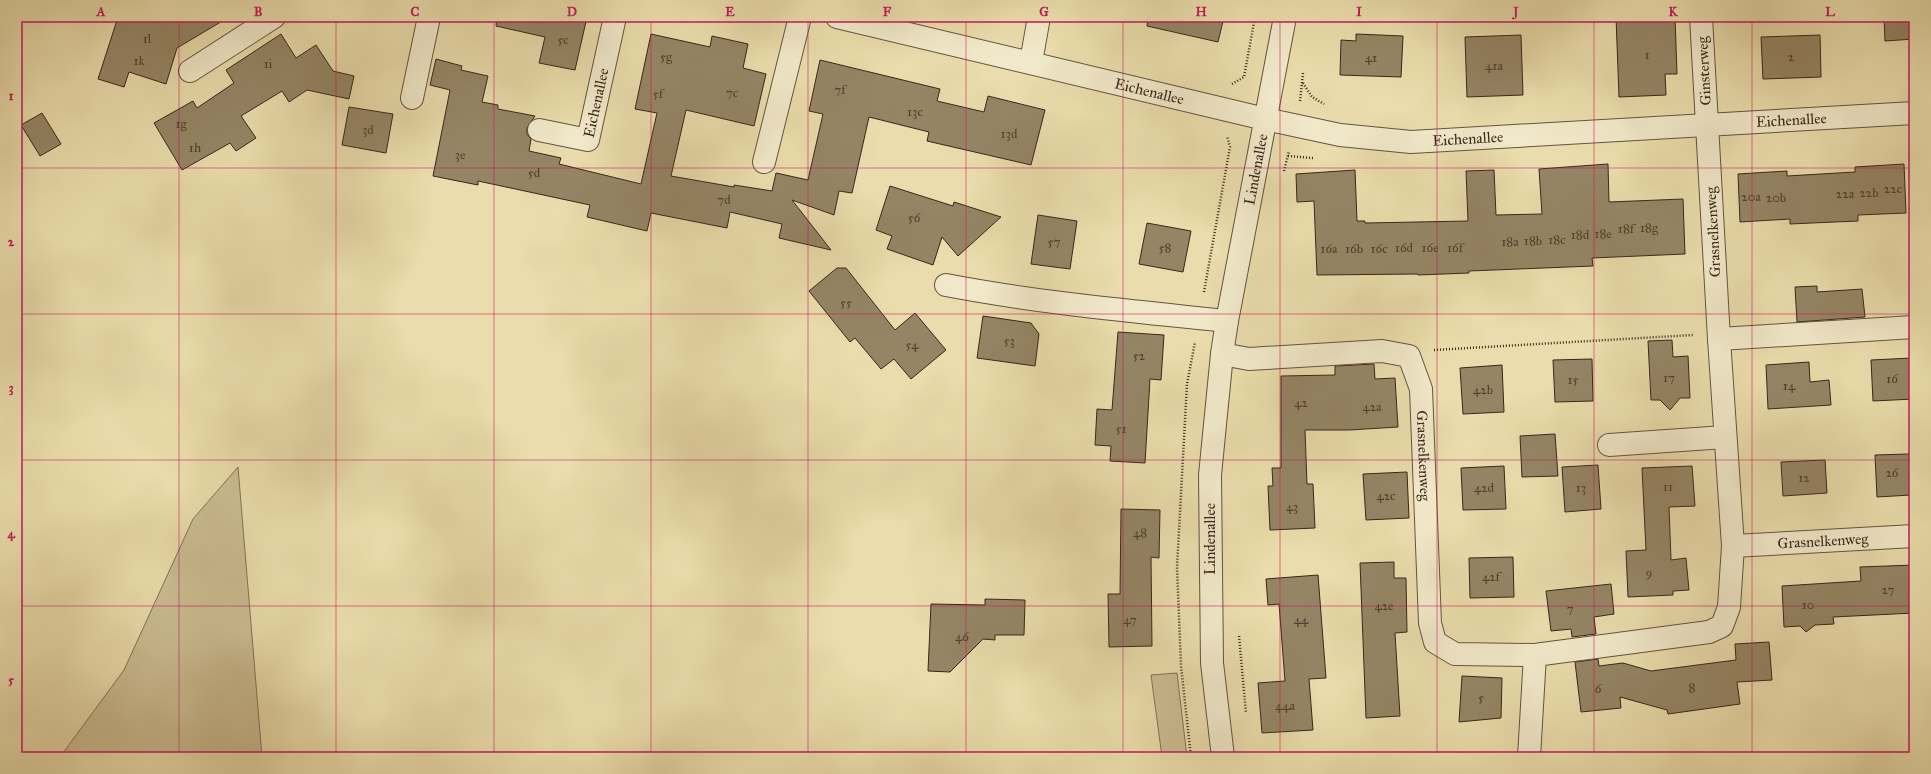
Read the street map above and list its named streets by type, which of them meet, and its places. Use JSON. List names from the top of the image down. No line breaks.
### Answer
{"streets":{"street":["Ginsterweg","Eichenallee","Lindenallee","Grasnelkenweg"]},"crossings":[["Ginsterweg","Eichenallee"],["Ginsterweg","Grasnelkenweg"],["Eichenallee","Lindenallee"],["Eichenallee","Grasnelkenweg"]],"house_numbers":["1l","5c","1","5g","2","41","1k","1i","41a","7f","7c","5f","13c","1g","3d","13d","1h","3e","5d","22c","22b","22a","20a","20b","7d","56","18g","18f","18e","18d","18c","18b","57","18a","58","16d","16e","16f","16a","16b","16c","55","53","54","52","17","16","15","14","42b","42","42a","51","26","12","11","42d","13","42c","43","48","9","42f","27","10","42e","7","47","44","46","8","6","5","44a"],"grid":{"columns":["A","B","C","D","E","F","G","H","I","J","K","L"],"rows":["1","2","3","4","5"]}}
